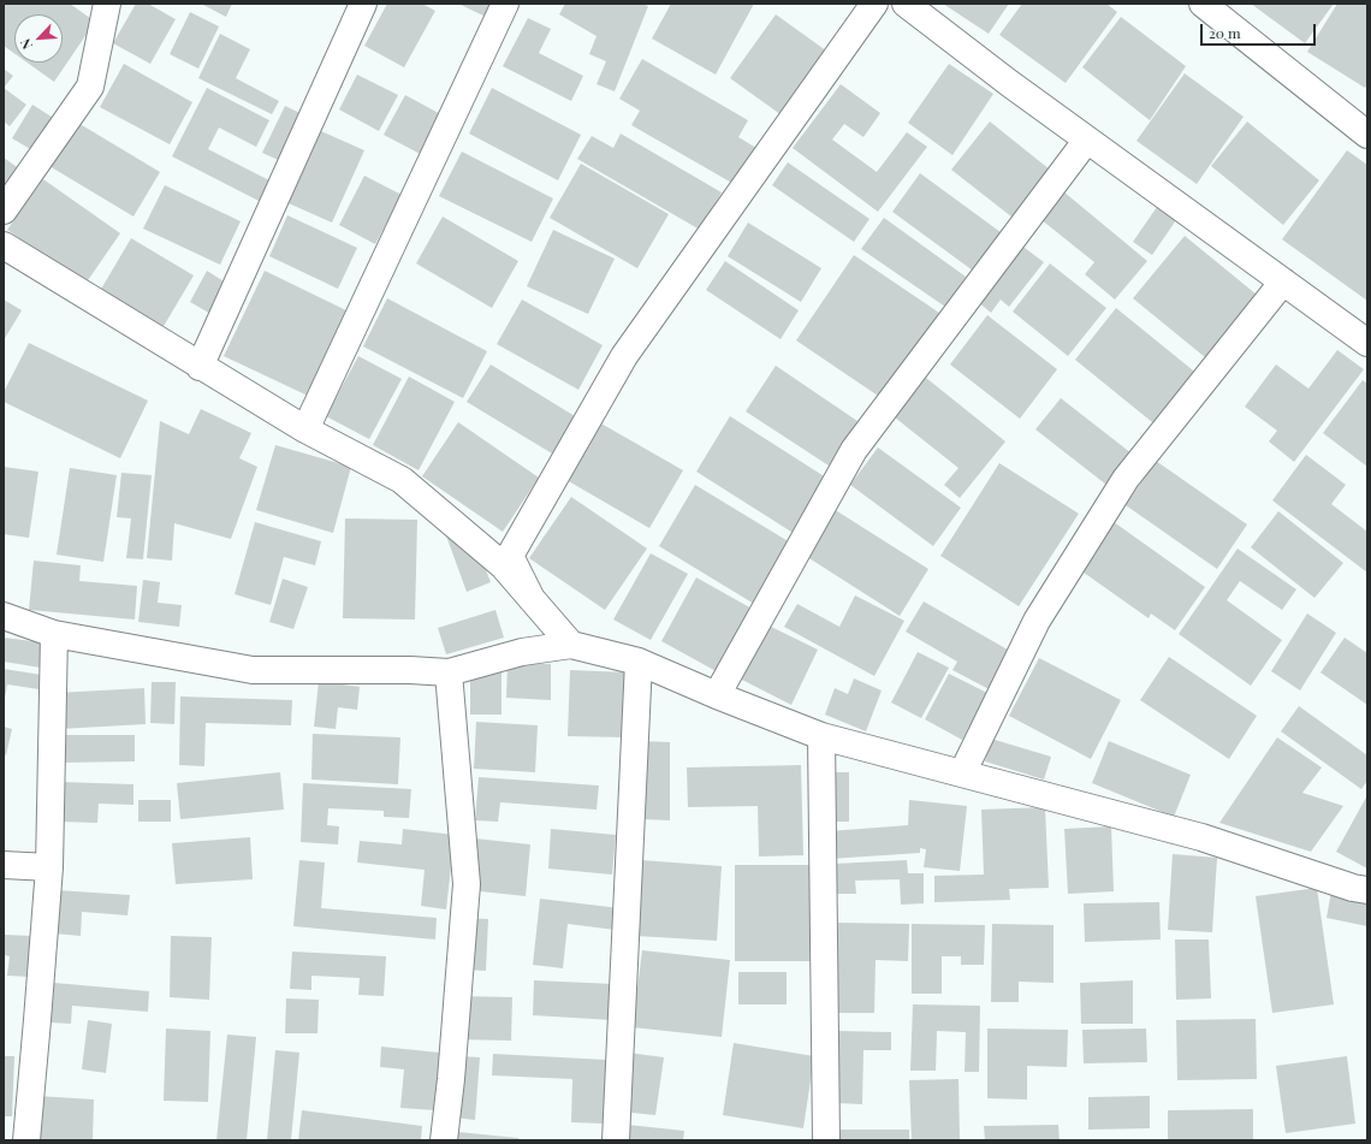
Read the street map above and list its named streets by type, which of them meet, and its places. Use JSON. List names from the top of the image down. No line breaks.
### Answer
{"scale_bar":"20 m","north":"bottom left"}
